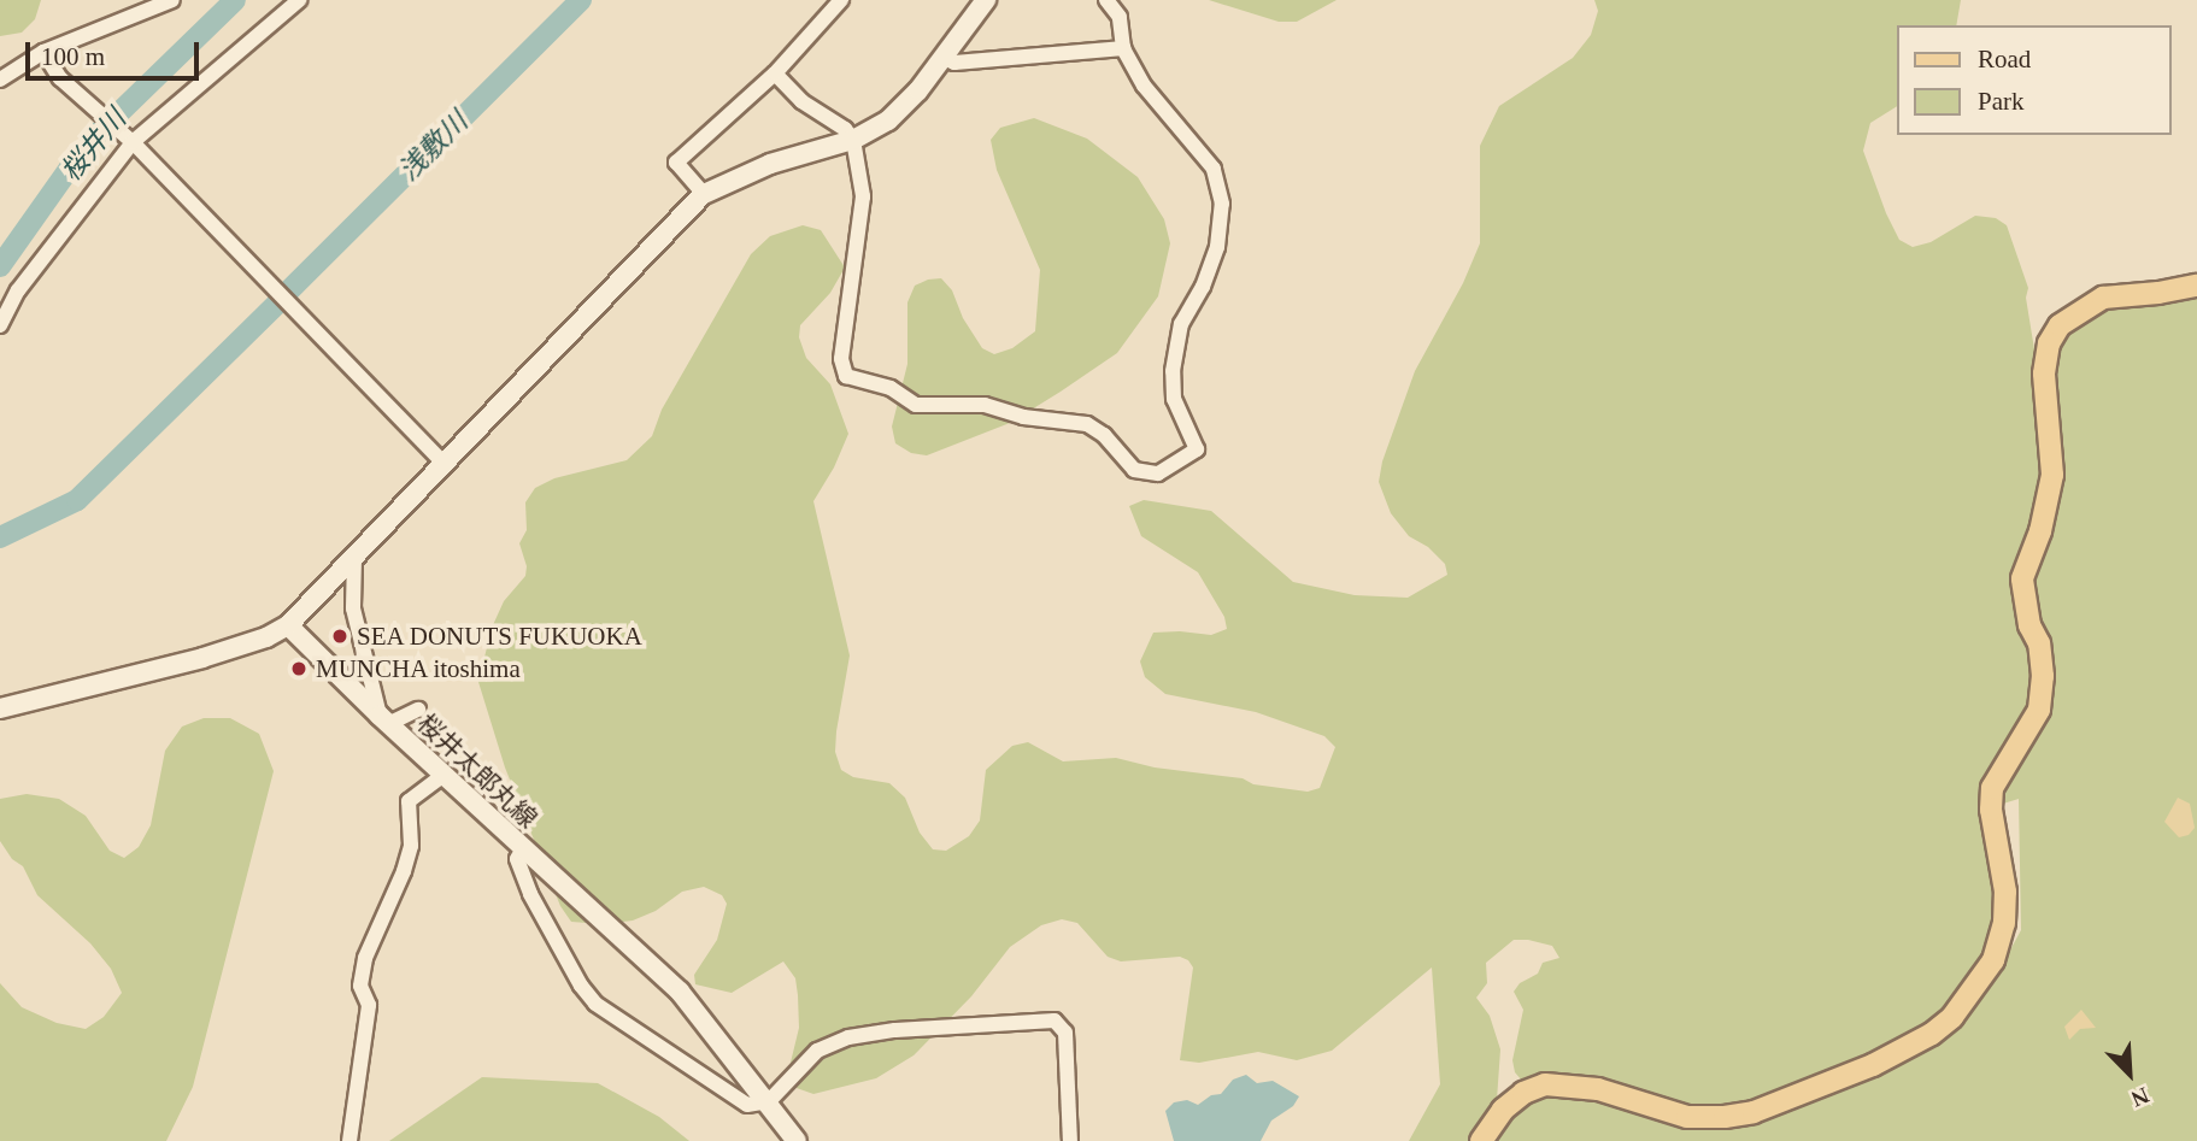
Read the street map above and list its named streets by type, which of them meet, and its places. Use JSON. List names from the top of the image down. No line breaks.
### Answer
{"streets":{"main road":["桜井太郎丸線"]},"water":["桜井川","浅敷川"],"places":["SEA DONUTS FUKUOKA","MUNCHA itoshima"],"legend":["Road","Park"],"scale_bar":"100 m","north":"bottom right"}
